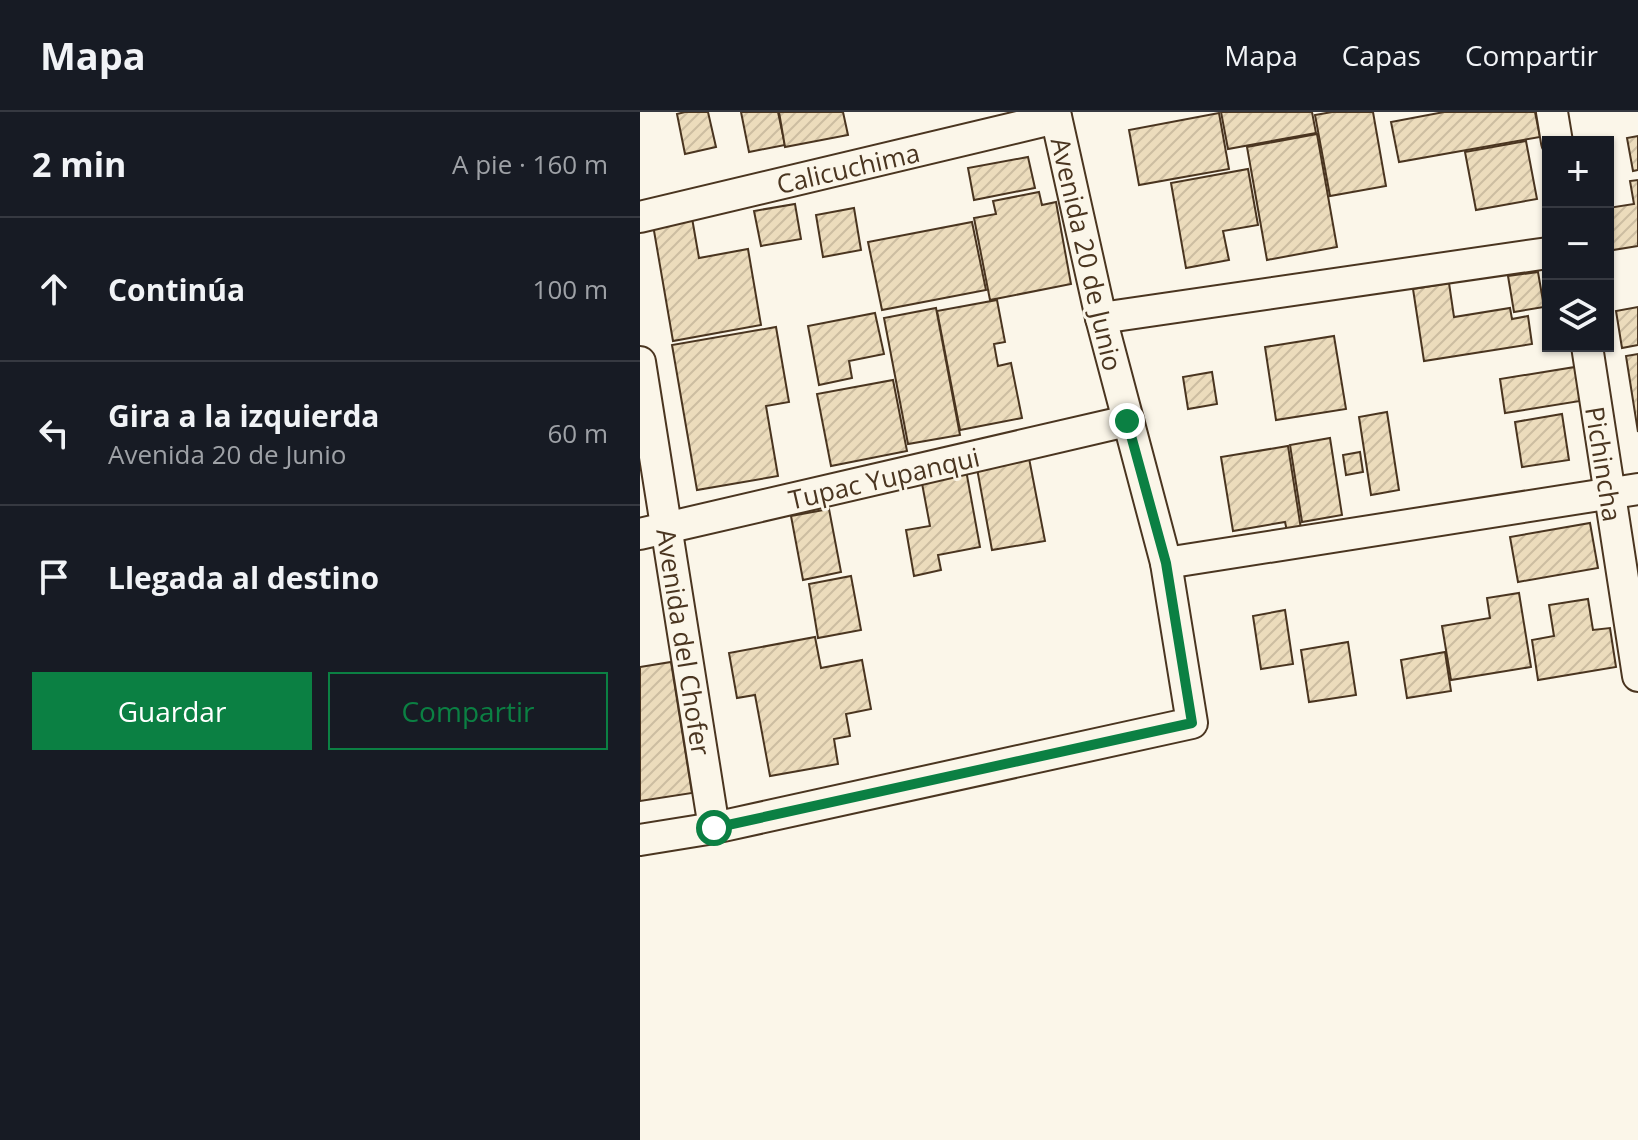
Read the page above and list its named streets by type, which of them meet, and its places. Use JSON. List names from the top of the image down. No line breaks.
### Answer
{"streets":{"street":["Calicuchima","Avenida 20 de Junio","Pichincha","Tupac Yupanqui","Avenida del Chofer"]},"crossings":[["Calicuchima","Avenida 20 de Junio"],["Avenida 20 de Junio","Tupac Yupanqui"],["Avenida 20 de Junio","Avenida del Chofer"],["Tupac Yupanqui","Avenida del Chofer"]],"page":{"header":"Mapa","nav":["Mapa","Capas","Compartir"],"heading":["2 min","A pie · 160 m"],"map_buttons":["+","−"],"list":[["Continúa","100 m"],["Gira a la izquierda","Avenida 20 de Junio","60 m"],"Llegada al destino"],"buttons":["Guardar","Compartir"]}}
